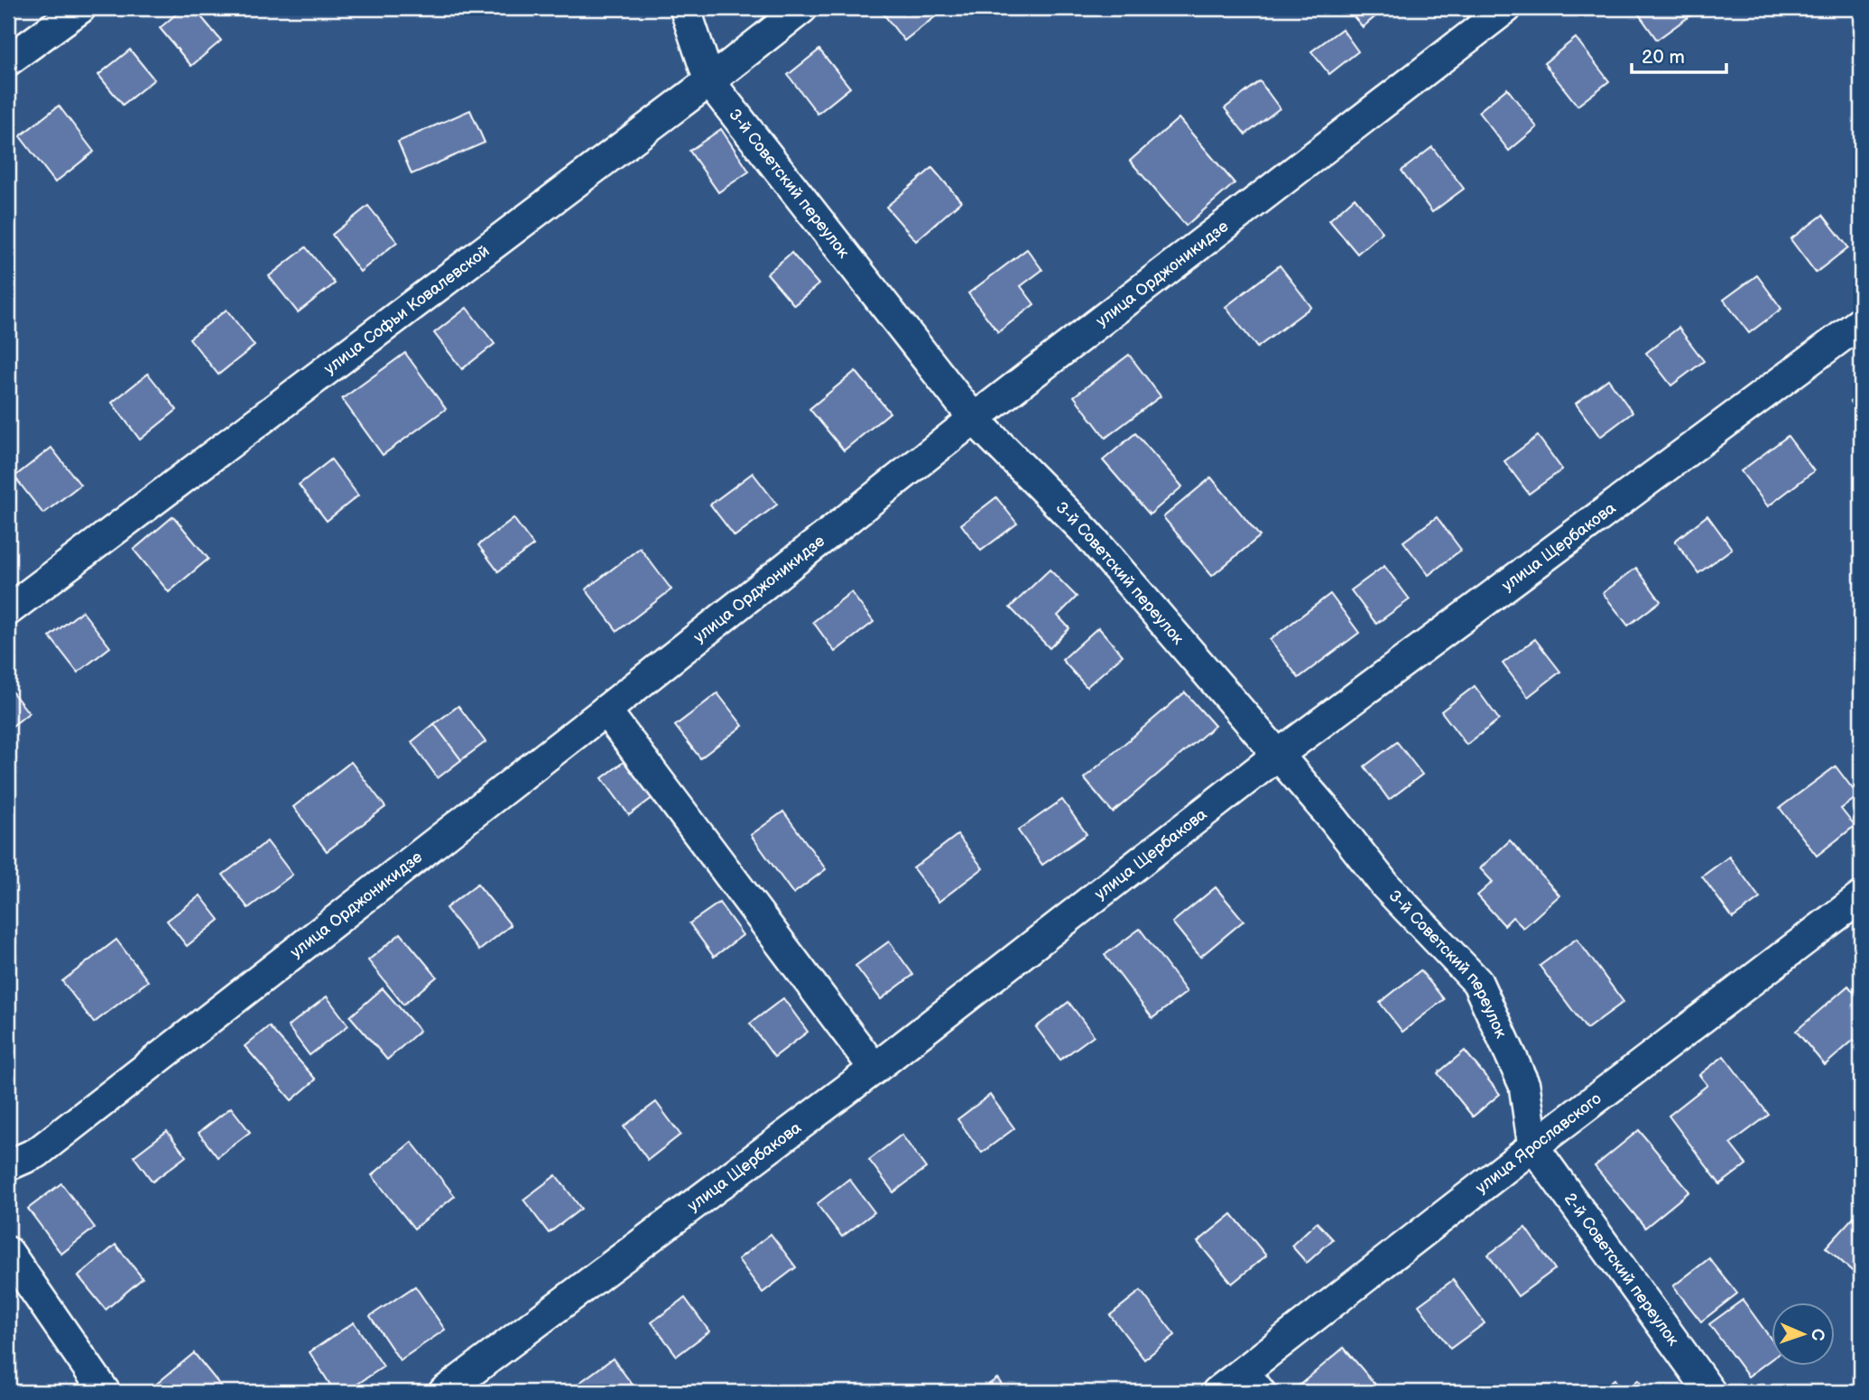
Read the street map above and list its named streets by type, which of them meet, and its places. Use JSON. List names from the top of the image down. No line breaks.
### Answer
{"streets":{"street":["3-й Советский переулок","улица Орджоникидзе","улица Софьи Ковалевской","улица Щербакова","улица Ярославского","2-й Советский переулок"]},"crossings":[["3-й Советский переулок","улица Орджоникидзе"],["3-й Советский переулок","улица Софьи Ковалевской"],["3-й Советский переулок","улица Щербакова"],["3-й Советский переулок","улица Ярославского"],["3-й Советский переулок","2-й Советский переулок"],["улица Ярославского","2-й Советский переулок"]],"scale_bar":"20 m","north":"right"}
